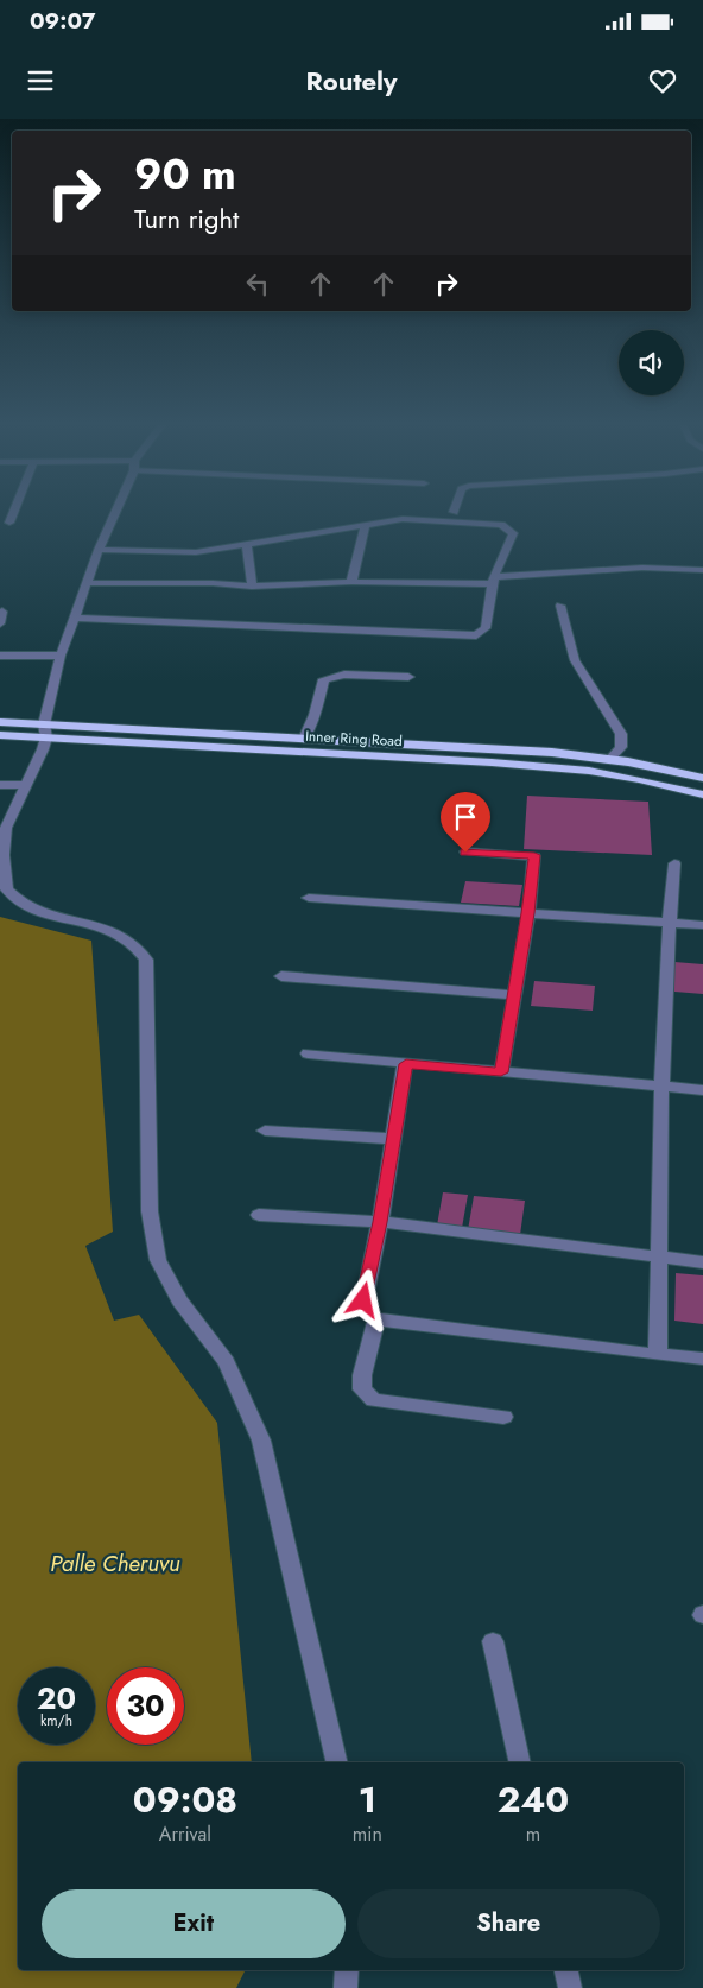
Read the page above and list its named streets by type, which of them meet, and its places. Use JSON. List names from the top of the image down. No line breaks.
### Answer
{"streets":{"highway":["Inner Ring Road"]},"water":["Palle Cheruvu"],"page":{"status":"09:07","header":"Routely","turn":["90 m","Turn right"],"speed":"20 km/h","limit":"30","eta":["09:08","Arrival","1","min","240","m"],"buttons":["Exit","Share"]}}
